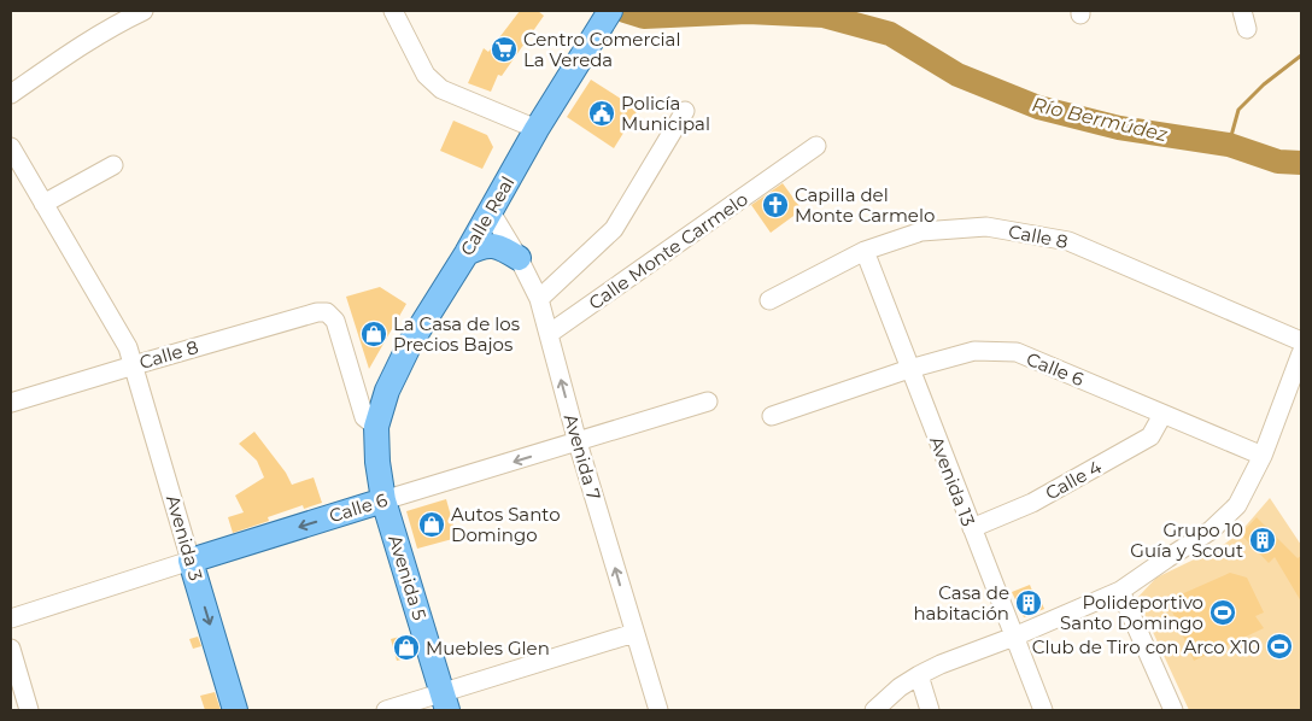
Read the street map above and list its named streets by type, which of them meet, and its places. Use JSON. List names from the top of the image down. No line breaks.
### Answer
{"streets":{"main road":["Calle Real","Calle 6","Avenida 3","Avenida 5"],"street":["Calle 8","Calle Monte Carmelo","Avenida 7","Calle 4","Avenida 13"]},"crossings":[["Calle Real","Calle 8"],["Calle Real","Avenida 7"],["Calle Real","Avenida 5"],["Calle 8","Avenida 13"],["Calle 8","Avenida 3"],["Calle 8","Avenida 5"],["Calle Monte Carmelo","Avenida 7"],["Calle 6","Avenida 7"],["Calle 6","Calle 4"],["Calle 6","Avenida 13"],["Calle 6","Avenida 3"],["Calle 6","Avenida 5"],["Calle 4","Avenida 13"]],"one_way":["Avenida 7"],"water":["Río Bermúdez"],"places":{"supermarket":["Centro Comercial La Vereda"],"public building":["Policía Municipal"],"church":["Capilla del Monte Carmelo"],"shop":["La Casa de los Precios Bajos","Autos Santo Domingo","Muebles Glen"],"building":["Grupo 10 Guía y Scout","Casa de habitación"],"sports":["Polideportivo Santo Domingo","Club de Tiro con Arco X10"]}}
